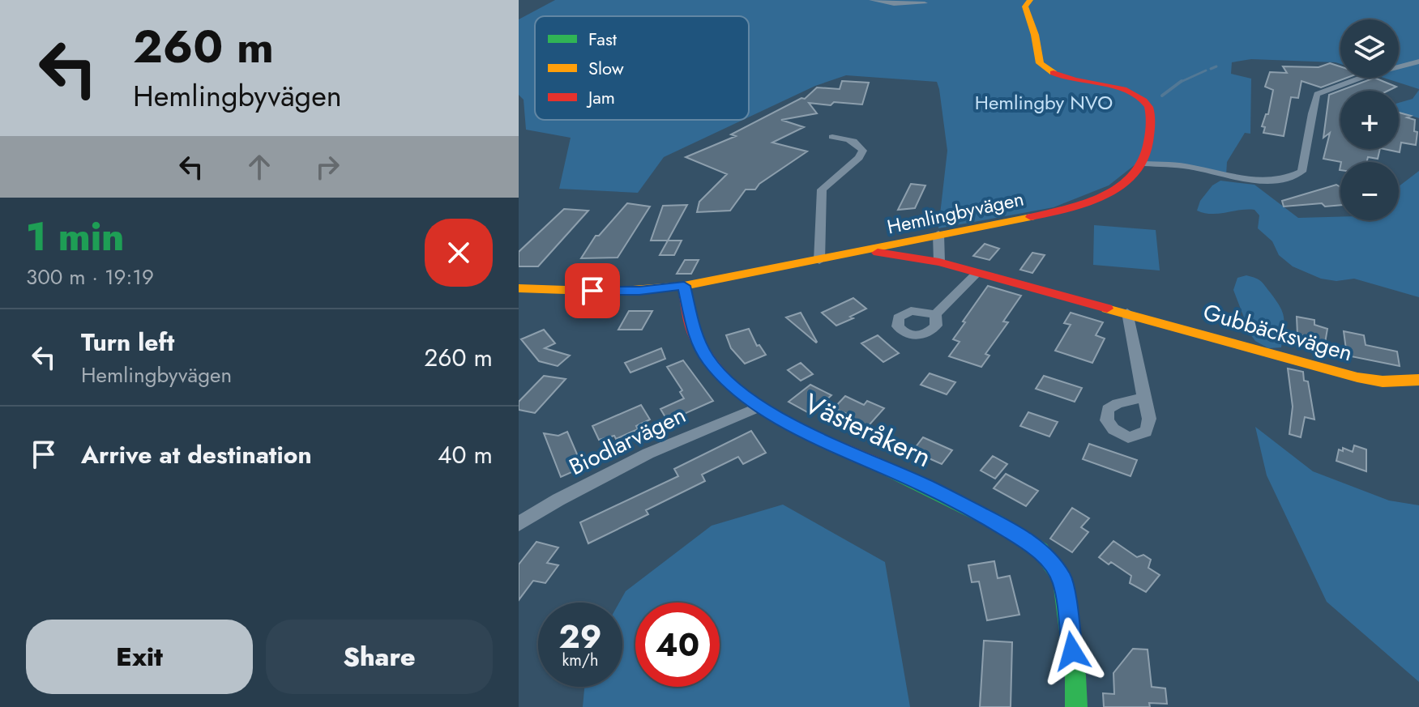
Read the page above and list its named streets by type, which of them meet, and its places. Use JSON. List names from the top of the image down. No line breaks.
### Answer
{"streets":{"street":["Hemlingbyvägen","Gubbäcksvägen","Västeråkern","Biodlarvägen"]},"crossings":[["Hemlingbyvägen","Gubbäcksvägen"],["Hemlingbyvägen","Västeråkern"],["Västeråkern","Biodlarvägen"]],"parks":["Hemlingby NVO"],"legend":["Fast","Slow","Jam"],"page":{"turn":["260 m","Hemlingbyvägen"],"map_buttons":["+","−"],"heading":["1 min","300 m · 19:19"],"list":[{"name":"Turn left","note":"Hemlingbyvägen","value":"260 m"},{"name":"Arrive at destination","value":"40 m"}],"speed":"29 km/h","limit":"40","buttons":["Exit","Share"]}}
